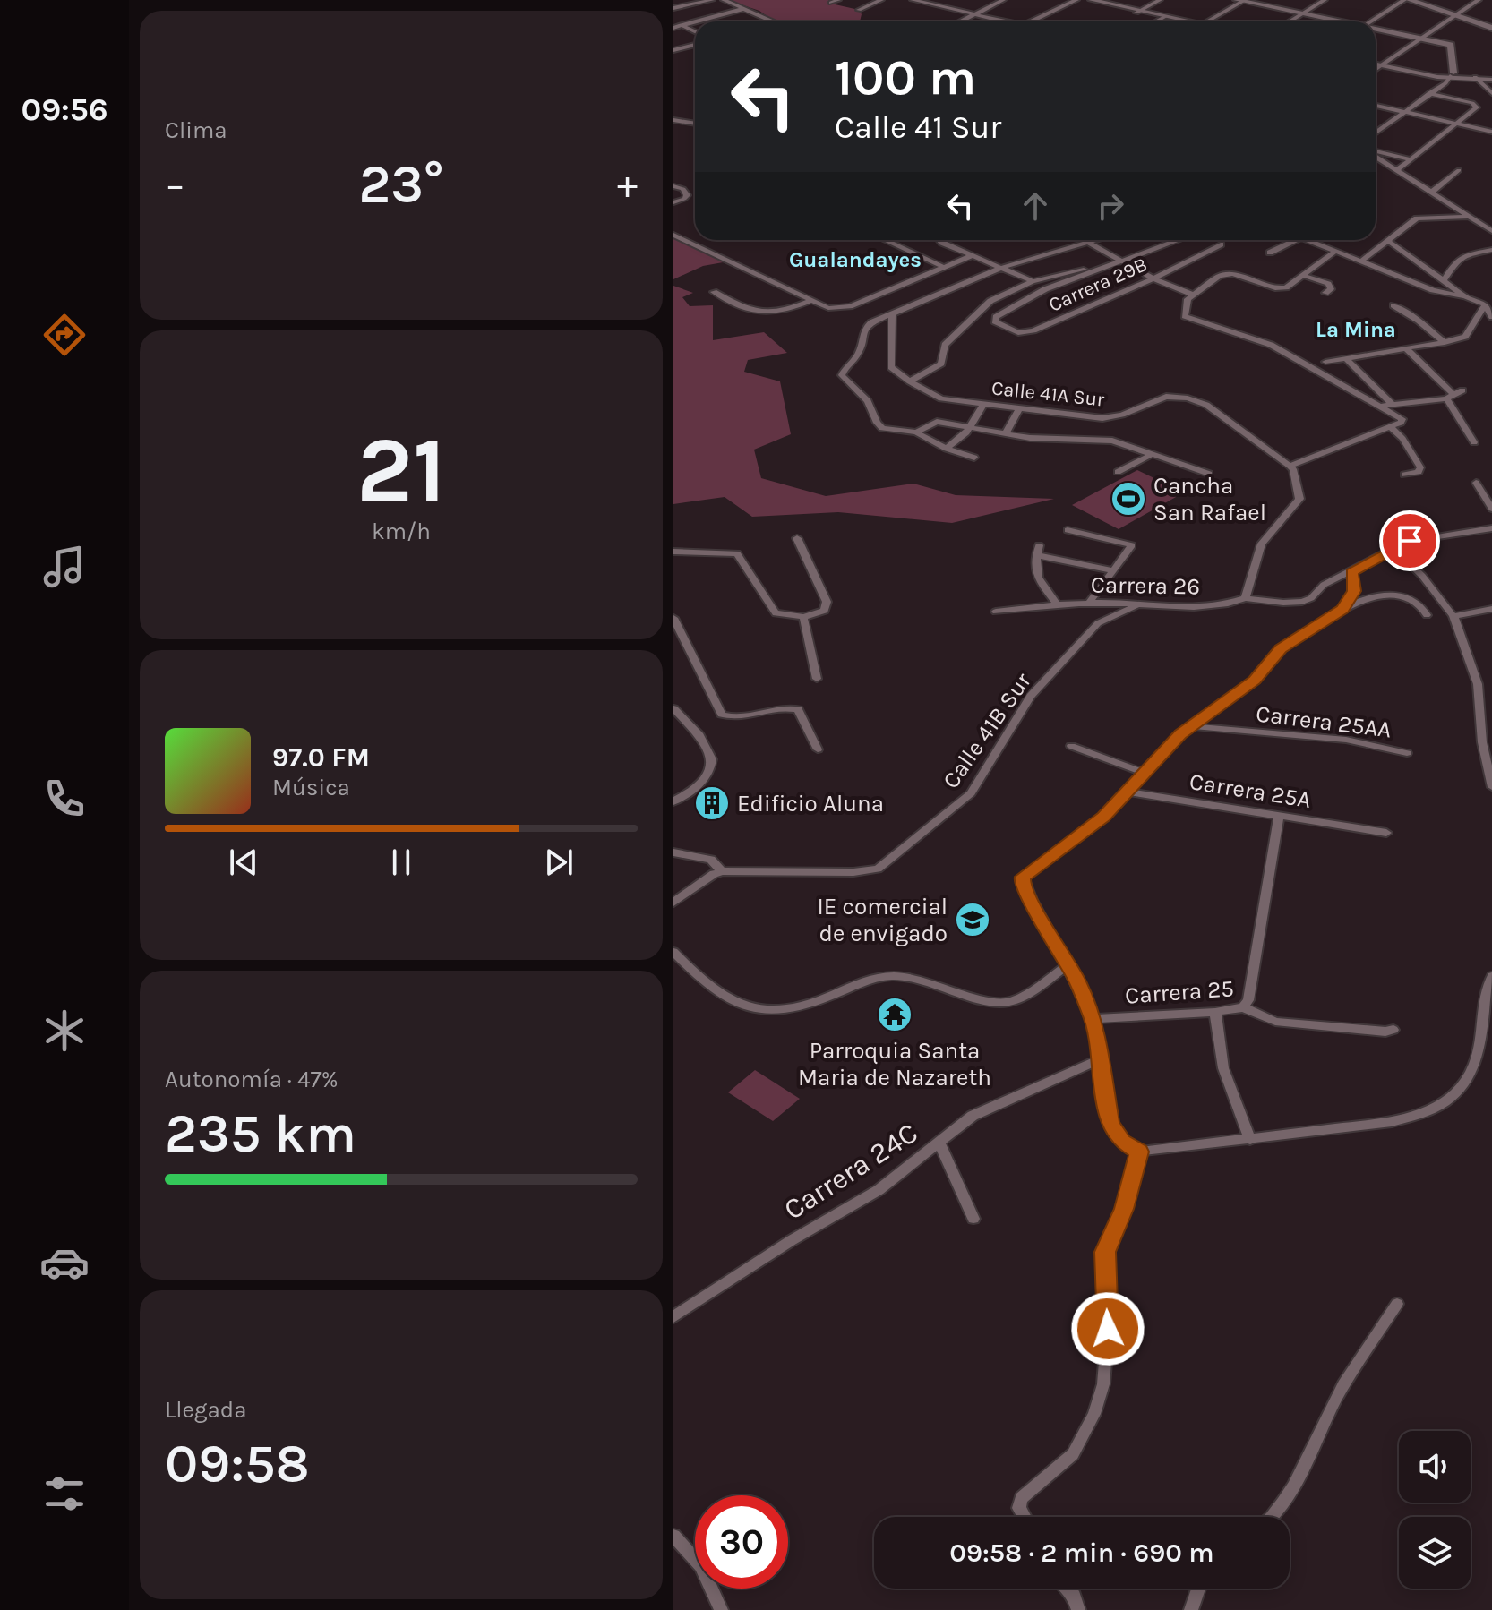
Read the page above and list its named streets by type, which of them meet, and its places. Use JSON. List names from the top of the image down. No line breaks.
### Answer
{"streets":{"street":["Carrera 29B","Calle 41A Sur","Carrera 26","Carrera 25AA","Calle 41B Sur","Carrera 25A","Carrera 25","Carrera 24C"]},"crossings":[["Carrera 26","Calle 41B Sur"]],"districts":["Gualandayes","La Mina"],"places":{"sports":["Cancha San Rafael"],"building":["Edificio Aluna"],"school or university":["IE comercial de envigado"],"temple":["Parroquia Santa Maria de Nazareth"]},"page":{"tabs":"09:56","tile":["Clima",["21","km/h"],["Autonomía · 47%","235 km"],["Llegada","09:58"]],"turn":["100 m","Calle 41 Sur"],"heat":["−","23°","+"],"song":["97.0 FM","Música"],"limit":"30","trip":"09:58 · 2 min · 690 m"}}
